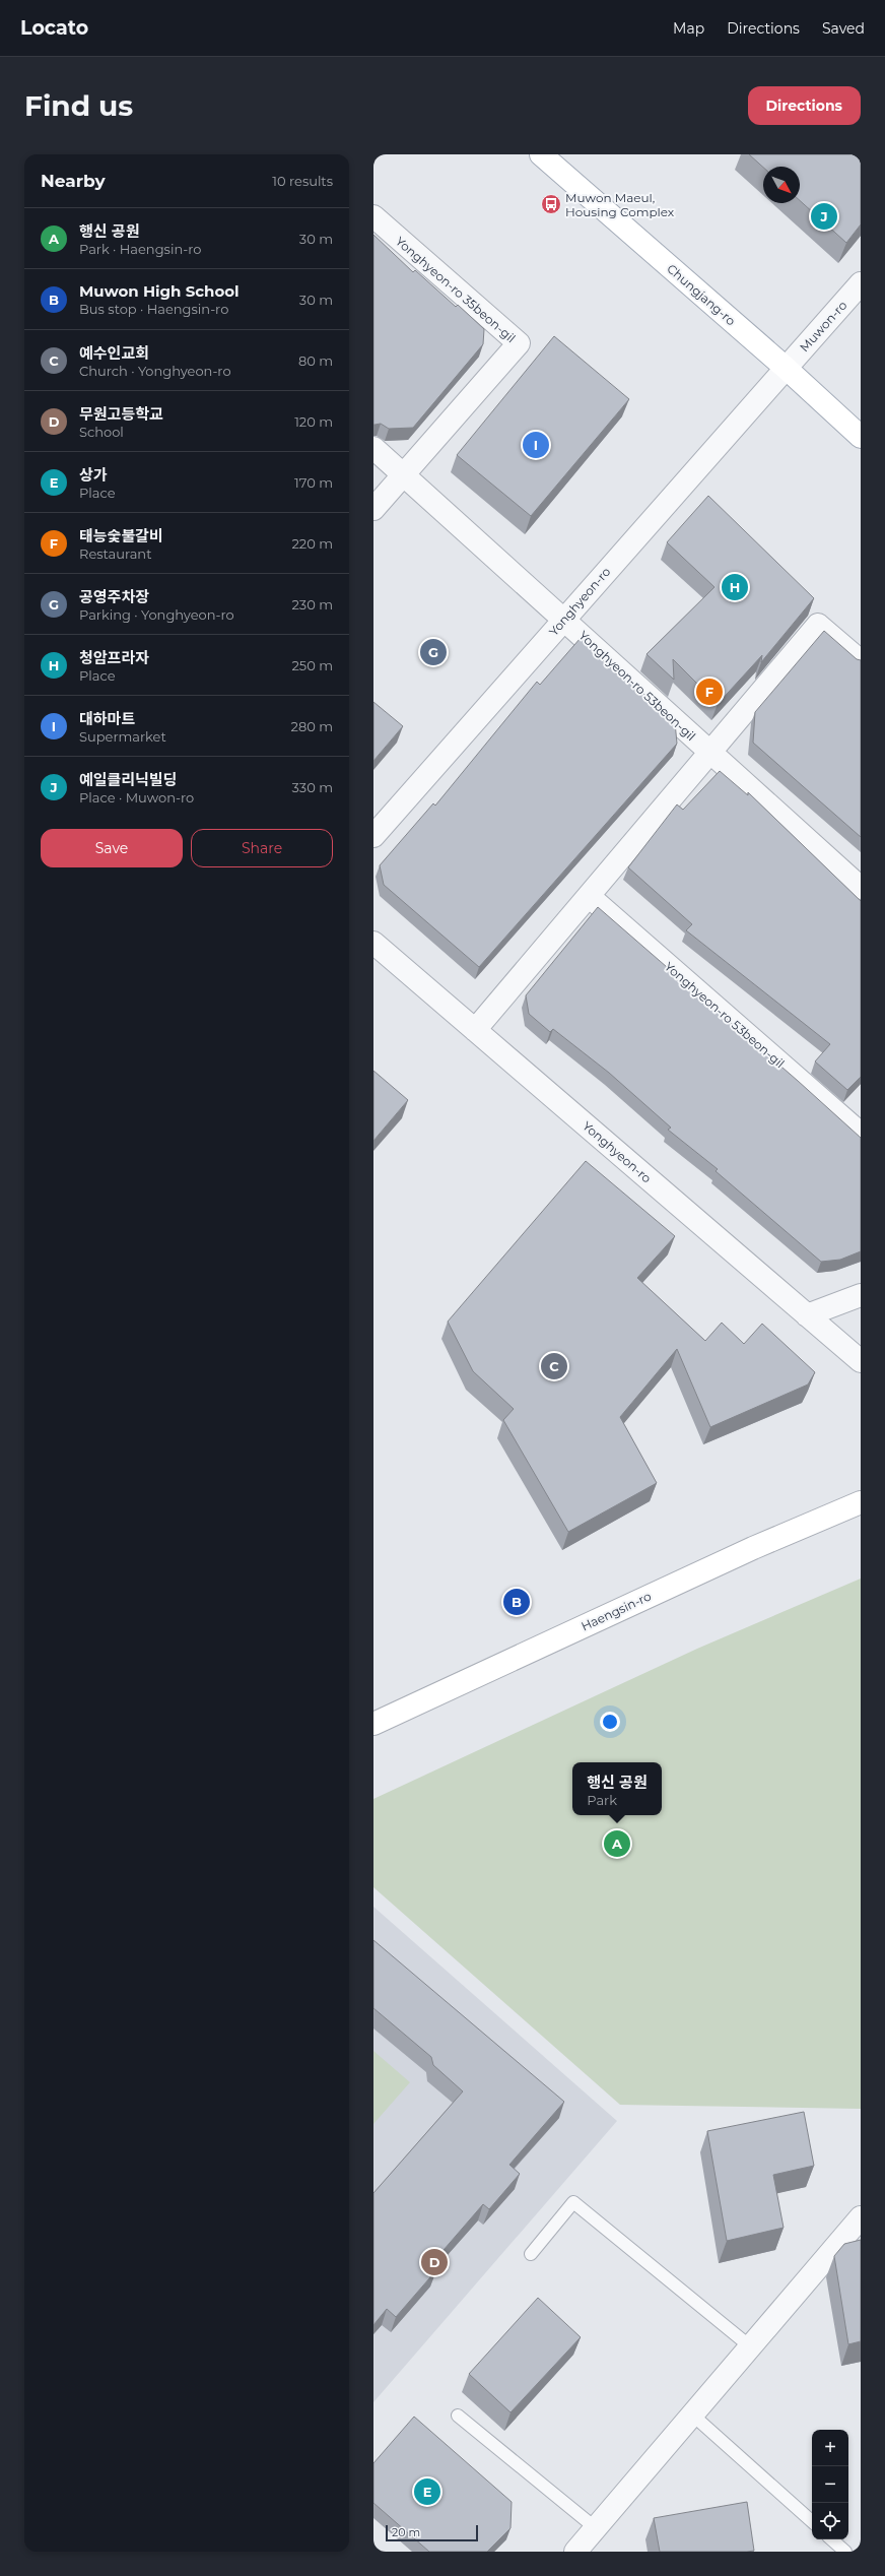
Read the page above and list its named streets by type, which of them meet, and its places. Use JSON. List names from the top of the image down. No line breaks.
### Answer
{"streets":{"main road":["Chungjang-ro","Haengsin-ro"],"street":["Yonghyeon-ro 35beon-gil","Muwon-ro","Yonghyeon-ro","Yonghyeon-ro 53beon-gil"]},"crossings":[["Chungjang-ro","Muwon-ro"],["Chungjang-ro","Yonghyeon-ro"],["Muwon-ro","Yonghyeon-ro"],["Yonghyeon-ro","Yonghyeon-ro 53beon-gil"]],"places":{"bus stop":["Muwon Maeul, Housing Complex"]},"scale_bar":"20 m","north":"bottom right","page":{"header":"Locato","nav":["Map","Directions","Saved"],"buttons":["Directions",["Save","Share"]],"title":"Find us","heading":["Nearby","10 results"],"pins":["J","I","H","G","F","C","B","A","D","E"],"list":[{"mark":"A","name":"행신 공원","note":"Park · Haengsin-ro","value":"30 m"},{"mark":"B","name":"Muwon High School","note":"Bus stop · Haengsin-ro","value":"30 m"},{"mark":"C","name":"예수인교회","note":"Church · Yonghyeon-ro","value":"80 m"},{"mark":"D","name":"무원고등학교","note":"School","value":"120 m"},{"mark":"E","name":"상가","note":"Place","value":"170 m"},{"mark":"F","name":"태능숯불갈비","note":"Restaurant","value":"220 m"},{"mark":"G","name":"공영주차장","note":"Parking · Yonghyeon-ro","value":"230 m"},{"mark":"H","name":"청암프라자","note":"Place","value":"250 m"},{"mark":"I","name":"대하마트","note":"Supermarket","value":"280 m"},{"mark":"J","name":"예일클리닉빌딩","note":"Place · Muwon-ro","value":"330 m"}],"popup":["행신 공원","Park"],"map_buttons":["+","−"],"scale":"20 m"}}
